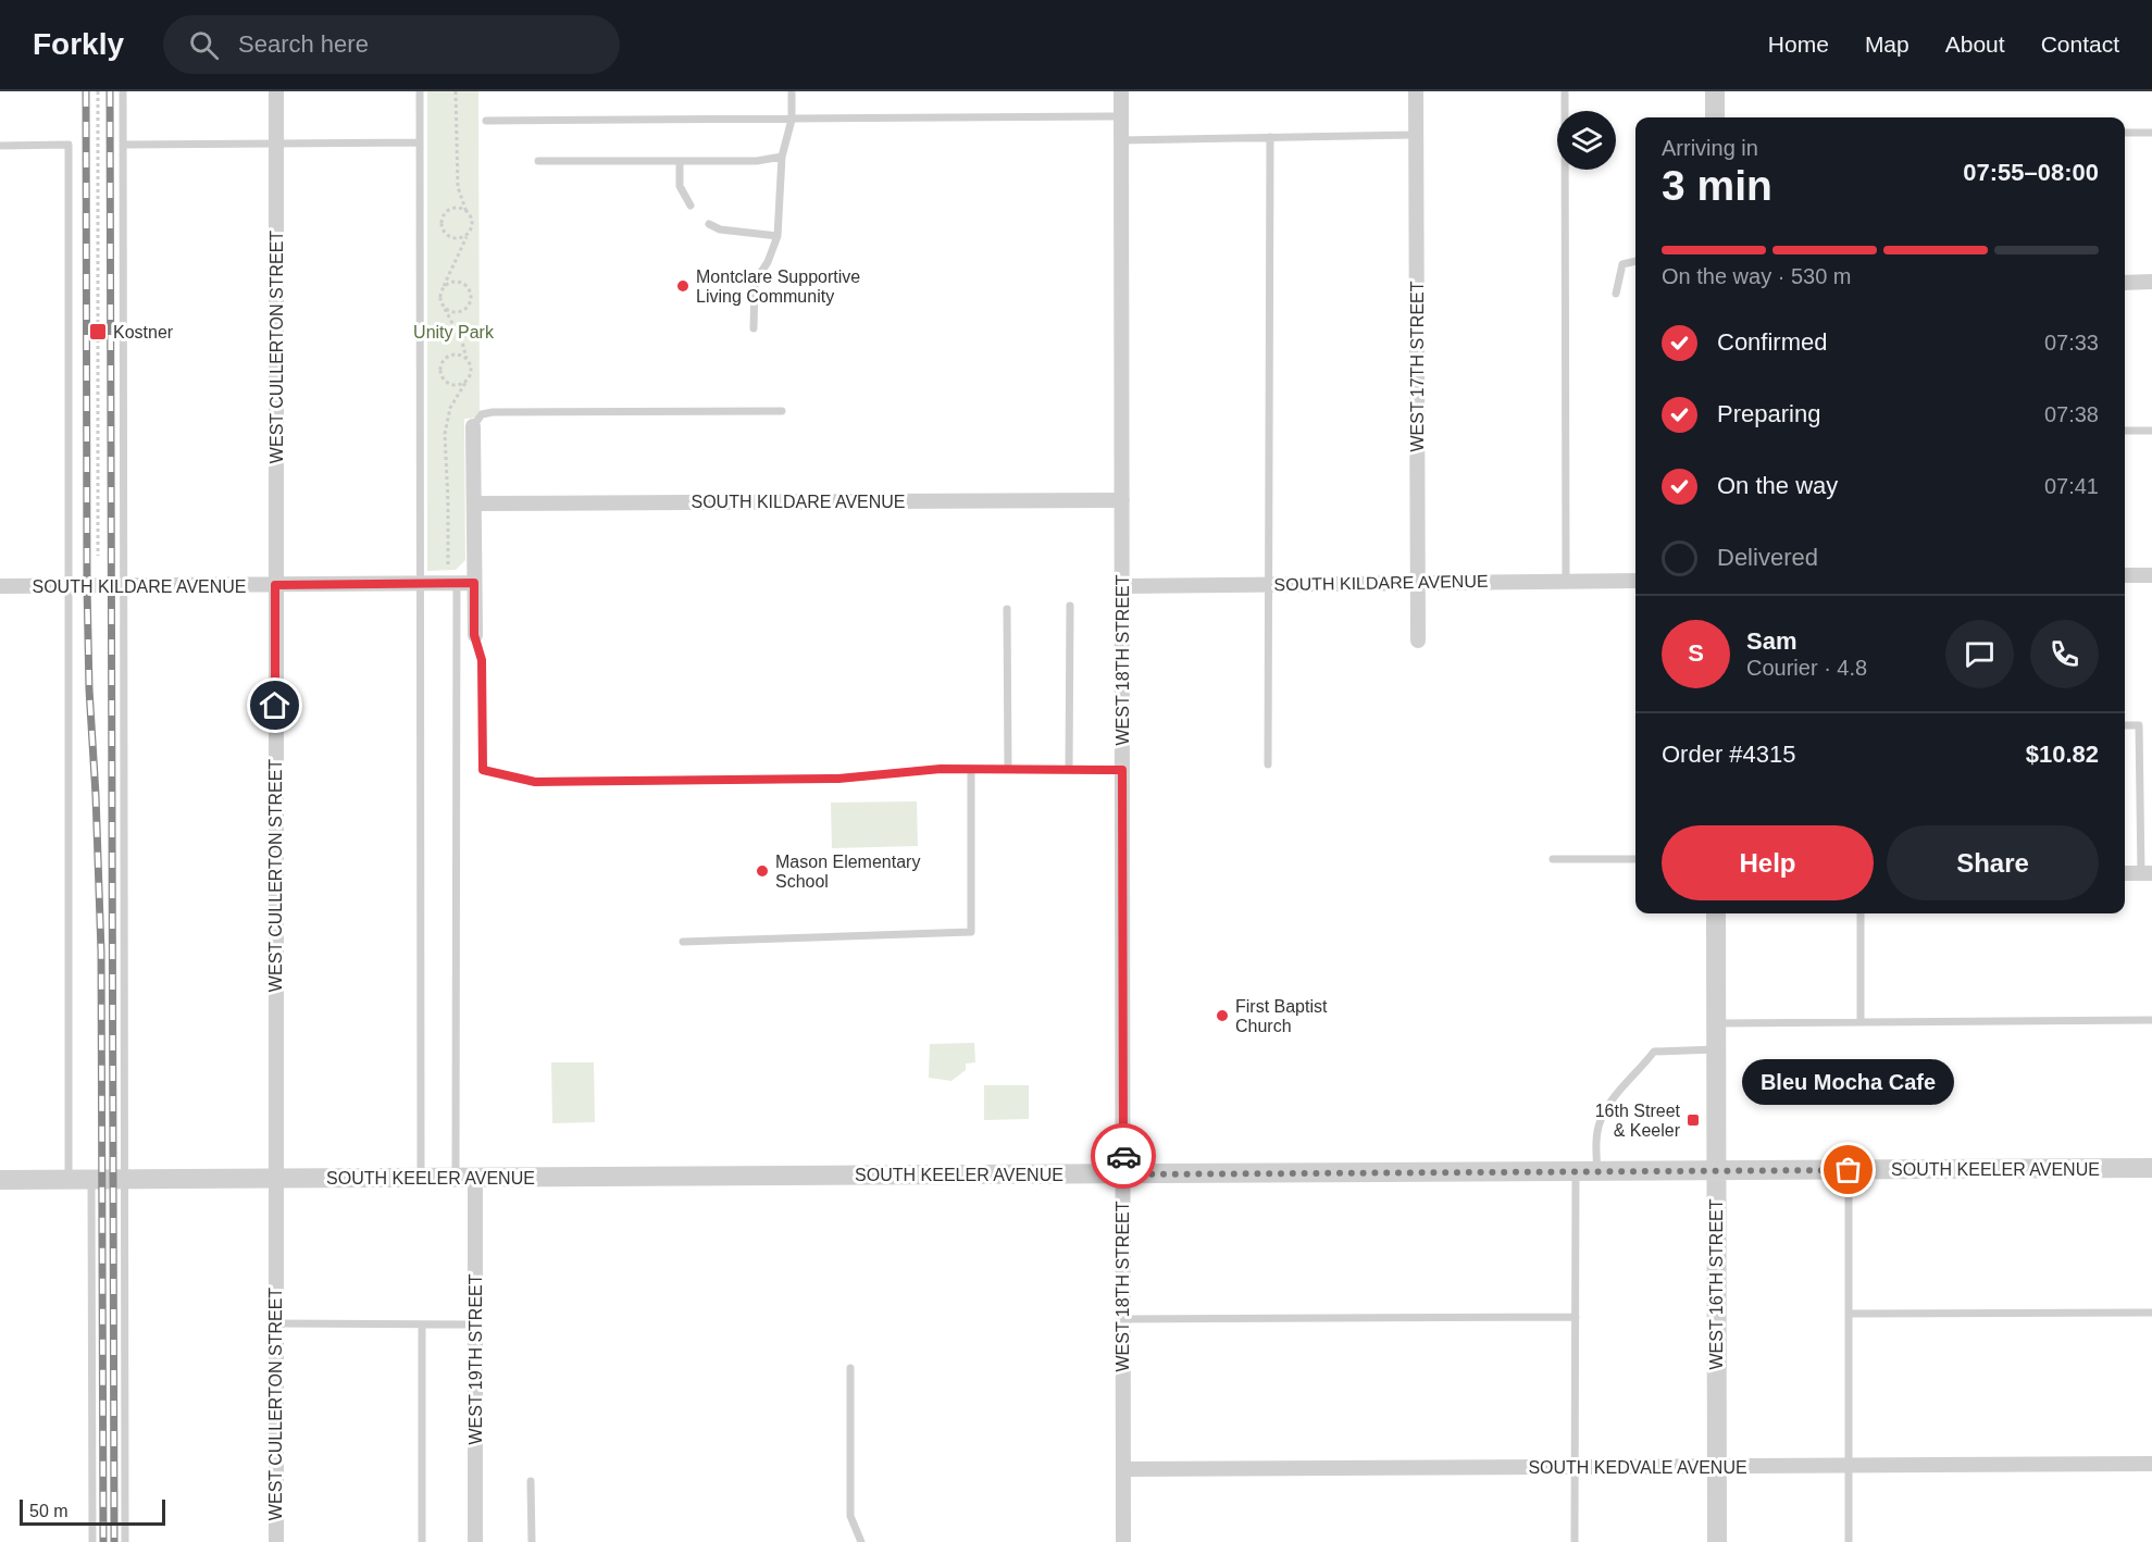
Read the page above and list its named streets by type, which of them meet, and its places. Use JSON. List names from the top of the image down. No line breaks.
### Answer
{"streets":{"street":["WEST CULLERTON STREET","WEST 17TH STREET","SOUTH KILDARE AVENUE","WEST 18TH STREET","SOUTH KEELER AVENUE","WEST 16TH STREET","WEST 19TH STREET","SOUTH KEDVALE AVENUE"]},"crossings":[["WEST CULLERTON STREET","SOUTH KILDARE AVENUE"],["WEST CULLERTON STREET","SOUTH KEELER AVENUE"],["WEST 17TH STREET","SOUTH KILDARE AVENUE"],["SOUTH KILDARE AVENUE","WEST 18TH STREET"],["WEST 18TH STREET","SOUTH KEELER AVENUE"],["WEST 18TH STREET","SOUTH KEDVALE AVENUE"],["SOUTH KEELER AVENUE","WEST 16TH STREET"],["SOUTH KEELER AVENUE","WEST 19TH STREET"],["WEST 16TH STREET","SOUTH KEDVALE AVENUE"]],"parks":["Unity Park"],"places":{"other":["Montclare Supportive Living Community","Mason Elementary School","First Baptist Church","Bleu Mocha Cafe"],"transit":["Kostner","16th Street & Keeler"]},"scale_bar":"50 m","page":{"header":"Forkly","search":"Search here","nav":["Home","Map","About","Contact"],"heading":["3 min","Arriving in","07:55–08:00"],"panel":["Sam","Courier · 4.8","Order #4315","$10.82"],"bar":"On the way · 530 m","list":[["Confirmed","07:33"],["Preparing","07:38"],["On the way","07:41"],"Delivered"],"round":"S","buttons":["Help","Share"],"bubble":"Bleu Mocha Cafe","scale":"50 m"}}
